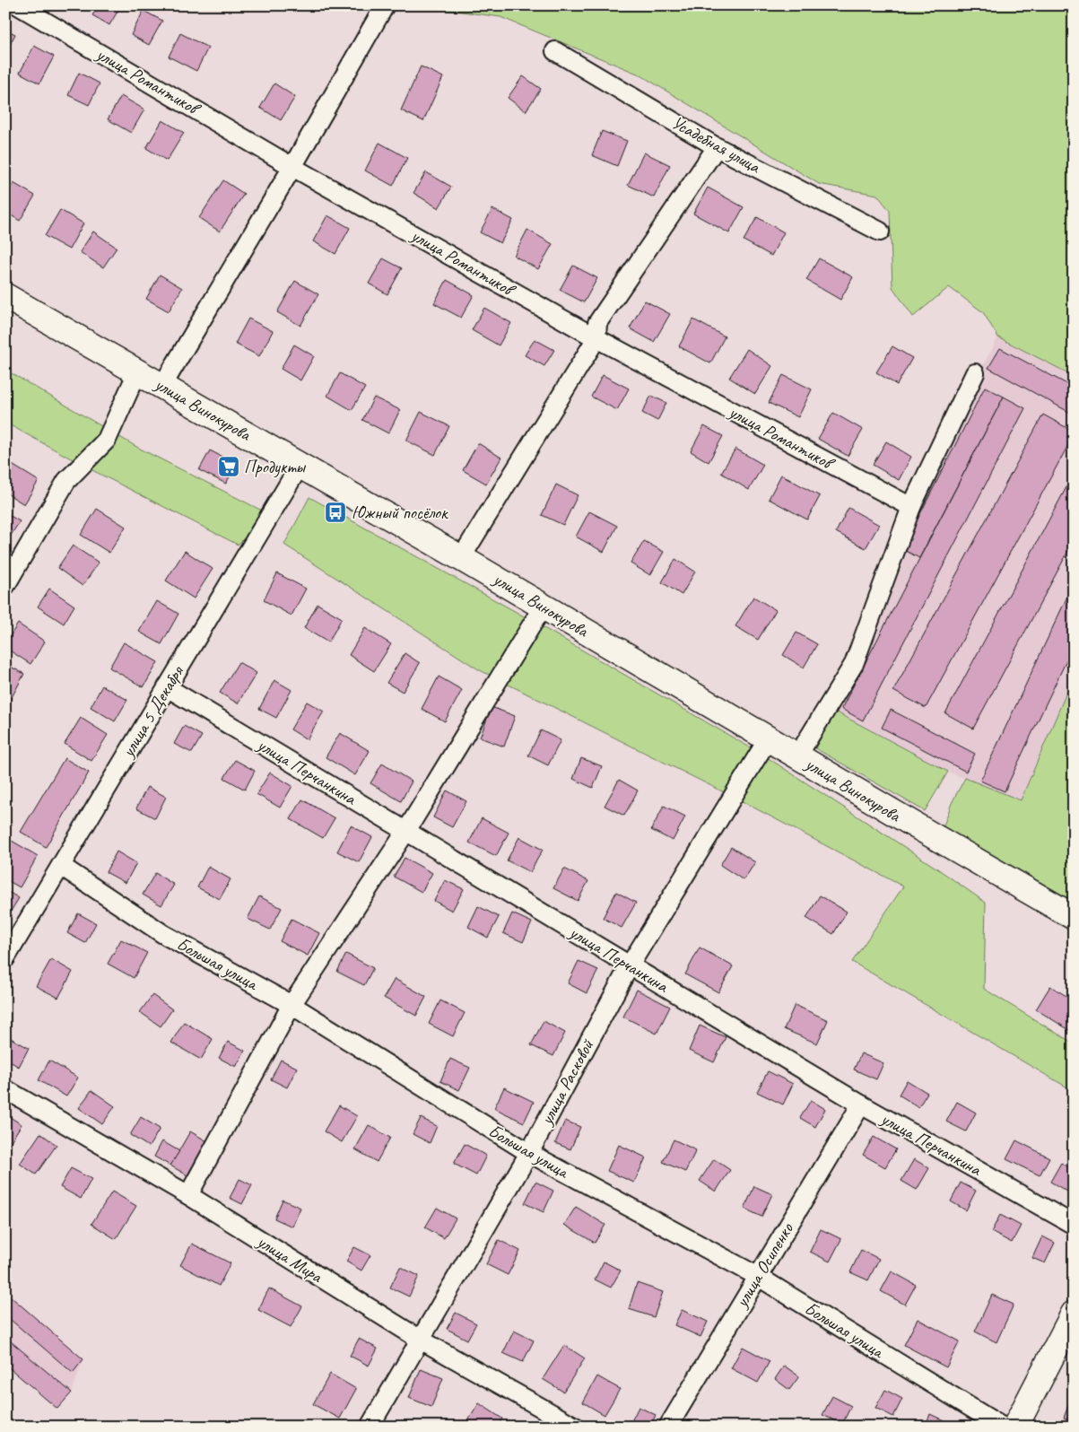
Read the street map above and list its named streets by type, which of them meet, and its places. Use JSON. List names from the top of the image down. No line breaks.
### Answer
{"streets":{"main road":["улица Винокурова"],"street":["улица Романтиков","Усадебная улица","улица 5 Декабря","улица Перчанкина","Большая улица","улица Расковой","улица Мира","улица Осипенко"]},"crossings":[["улица Винокурова","улица 5 Декабря"],["улица Винокурова","улица Расковой"],["улица 5 Декабря","улица Перчанкина"],["улица 5 Декабря","Большая улица"],["улица Перчанкина","улица Расковой"],["улица Перчанкина","улица Осипенко"],["Большая улица","улица Расковой"],["Большая улица","улица Осипенко"],["улица Расковой","улица Мира"]],"places":{"supermarket":["Продукты"],"bus stop":["Южный посёлок"]}}
